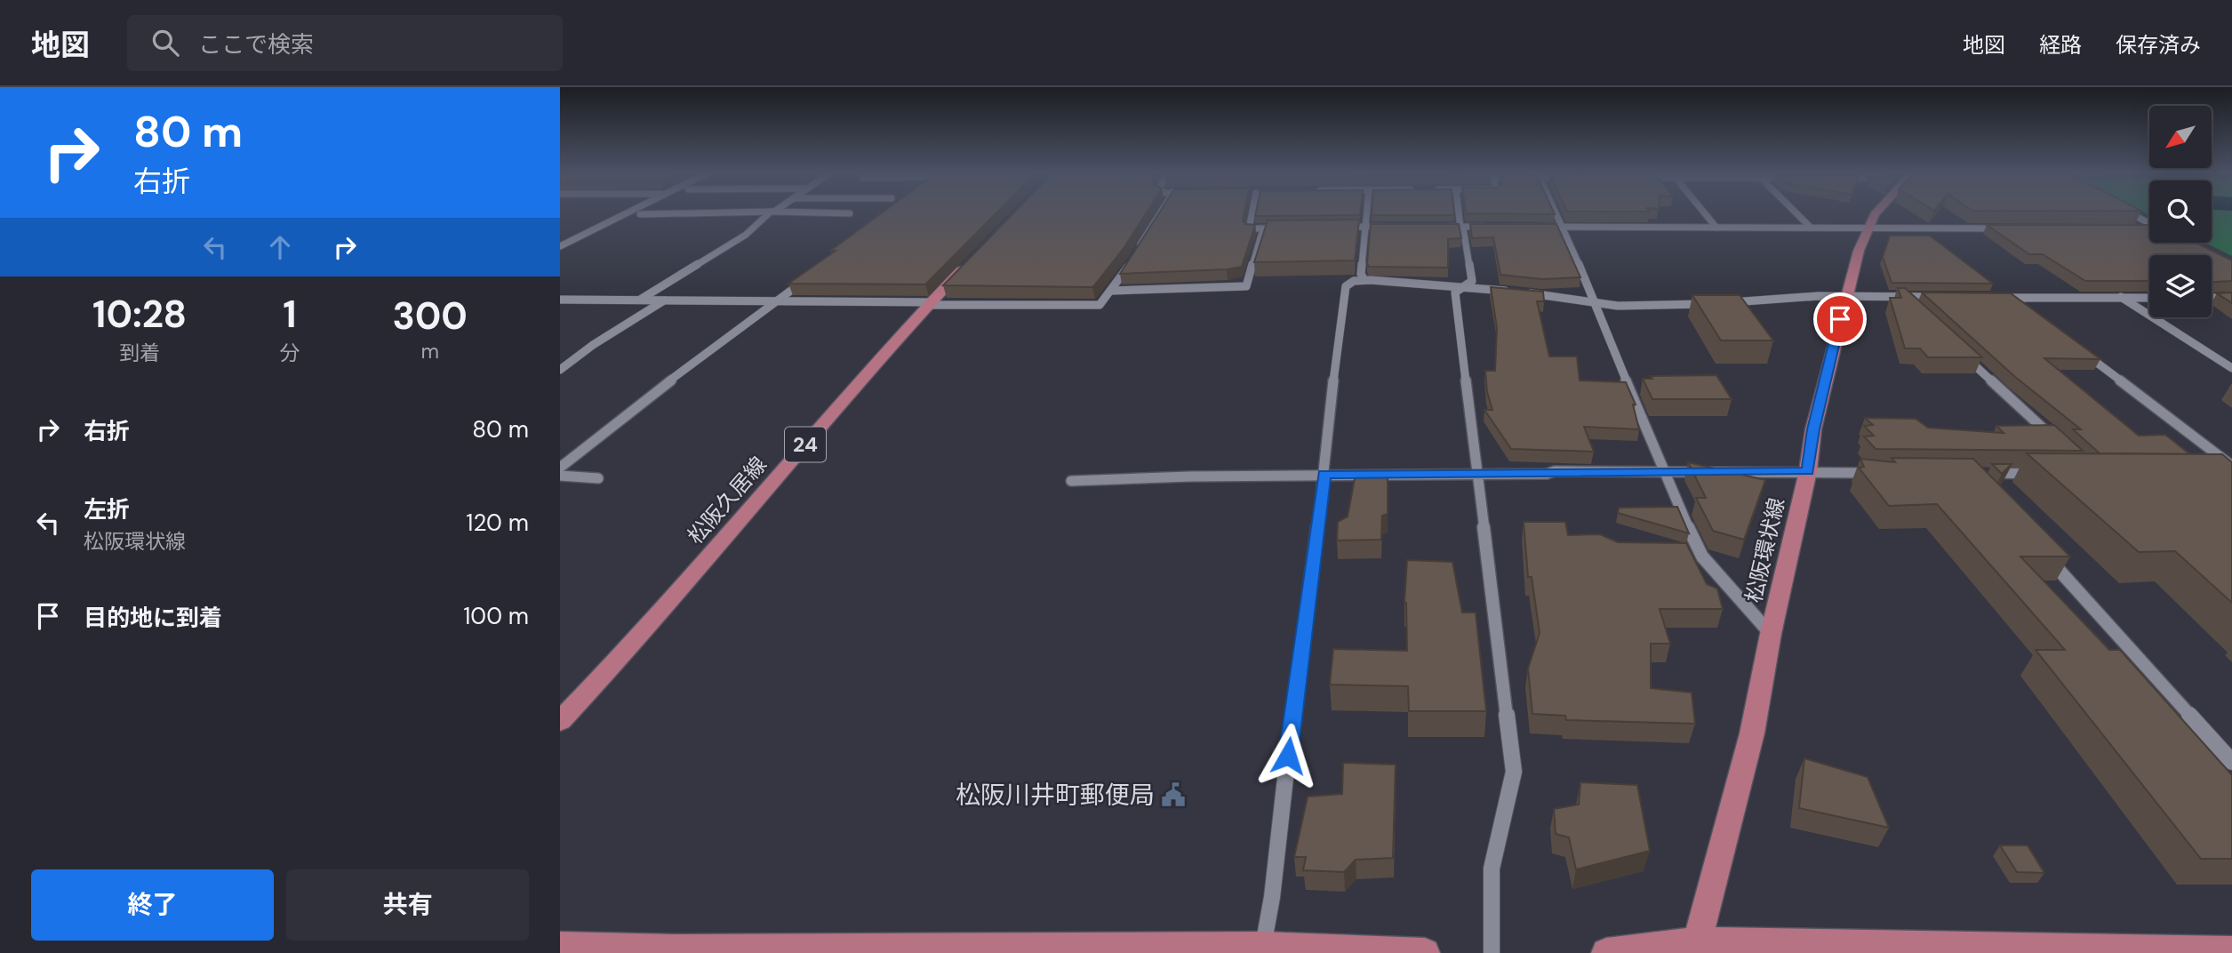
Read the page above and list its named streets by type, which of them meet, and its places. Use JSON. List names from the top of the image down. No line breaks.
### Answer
{"streets":{"main road":["24","松阪久居線","松阪環状線"]},"places":{"public building":["松阪川井町郵便局"]},"north":"bottom left","page":{"header":"地図","search":"ここで検索","nav":["地図","経路","保存済み"],"turn":["80 m","右折"],"eta":["10:28","到着","1","分","300","m"],"list":[{"name":"右折","value":"80 m"},{"name":"左折","note":"松阪環状線","value":"120 m"},{"name":"目的地に到着","value":"100 m"}],"buttons":["終了","共有"]}}
